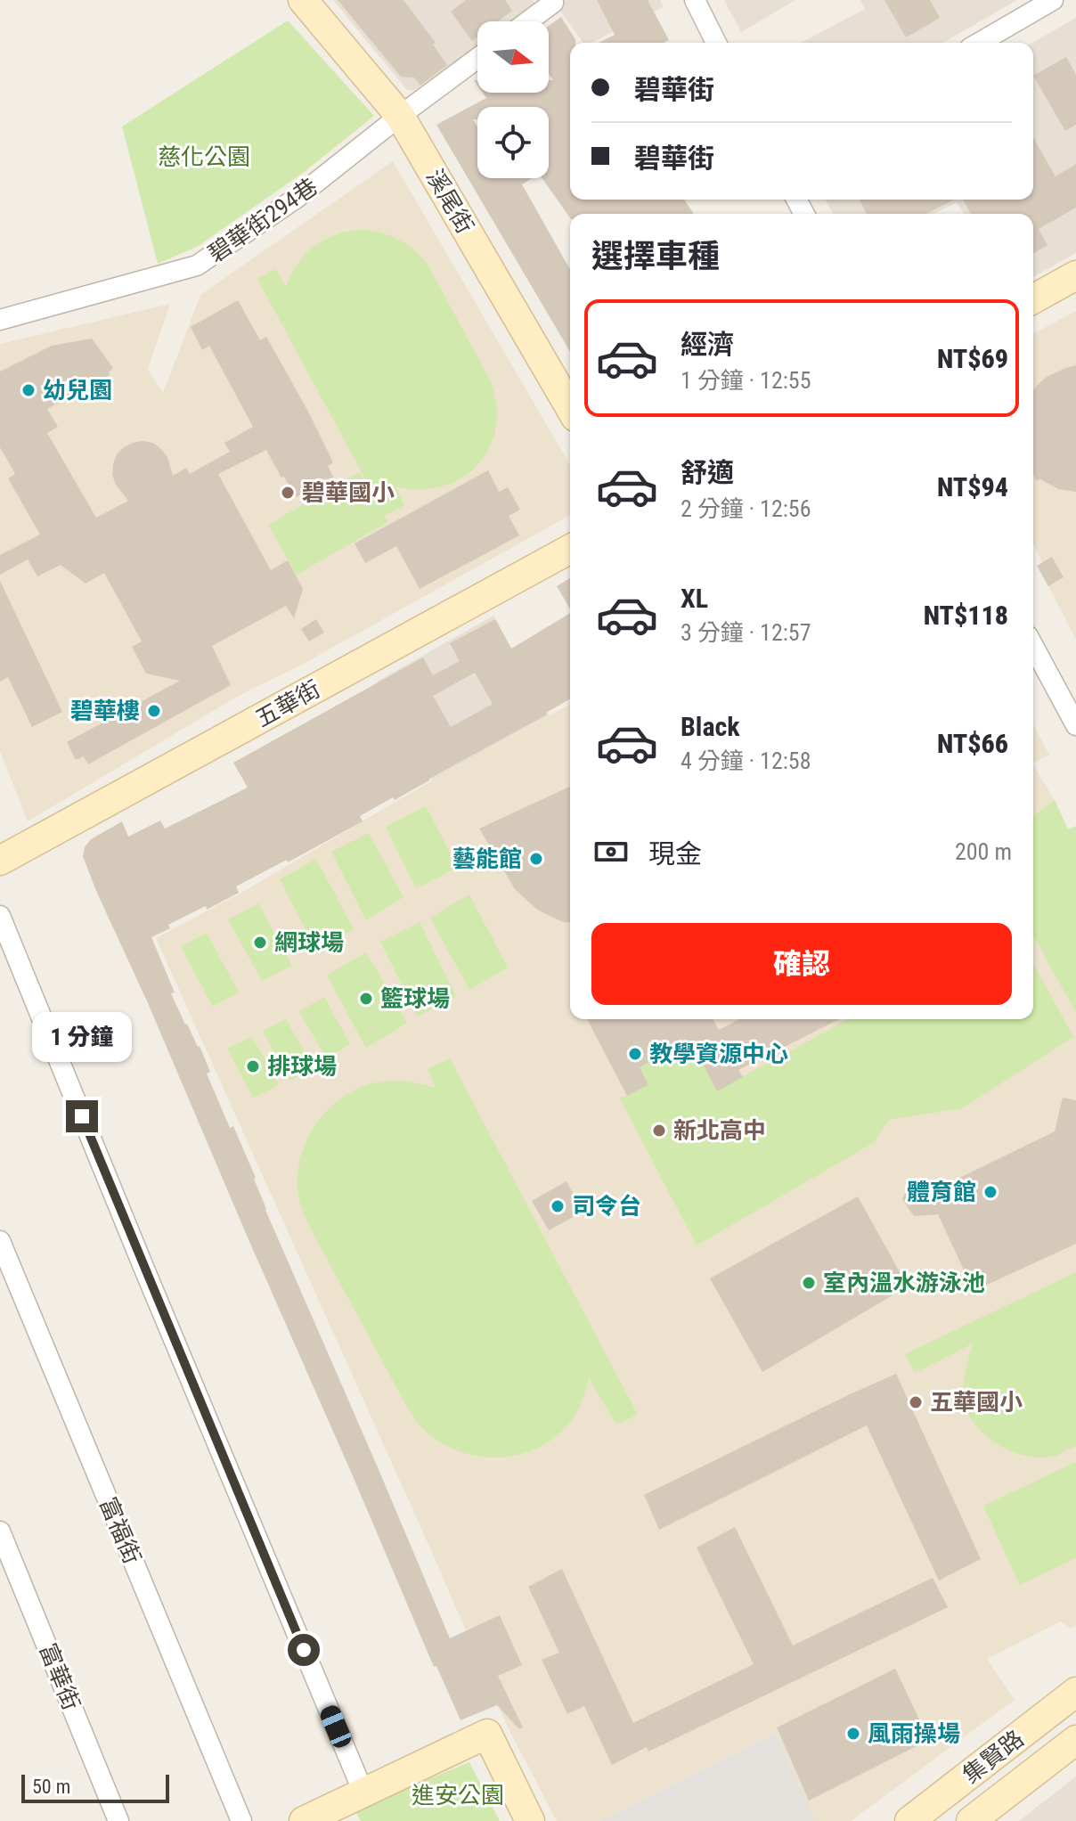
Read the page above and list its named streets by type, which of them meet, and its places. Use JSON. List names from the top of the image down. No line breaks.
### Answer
{"streets":{"street":["溪尾街","碧華街294巷","五華街","富福街","富華街","集賢路"]},"crossings":[["溪尾街","碧華街294巷"]],"parks":["慈化公園","進安公園"],"places":["幼兒園","碧華國小","碧華樓","藝能館","網球場","籃球場","教學資源中心","排球場","新北高中","體育館","司令台","室內溫水游泳池","五華國小","風雨操場"],"scale_bar":"50 m","north":"right","page":{"banner":["碧華街","碧華街"],"heading":"選擇車種","list":[{"name":"經濟","note":"1 分鐘 · 12:55","value":"NT$69"},{"name":"舒適","note":"2 分鐘 · 12:56","value":"NT$94"},{"name":"XL","note":"3 分鐘 · 12:57","value":"NT$118"},{"name":"Black","note":"4 分鐘 · 12:58","value":"NT$66"}],"pay":["現金","200 m"],"buttons":"確認","bubble":"1 分鐘","scale":"50 m"}}
